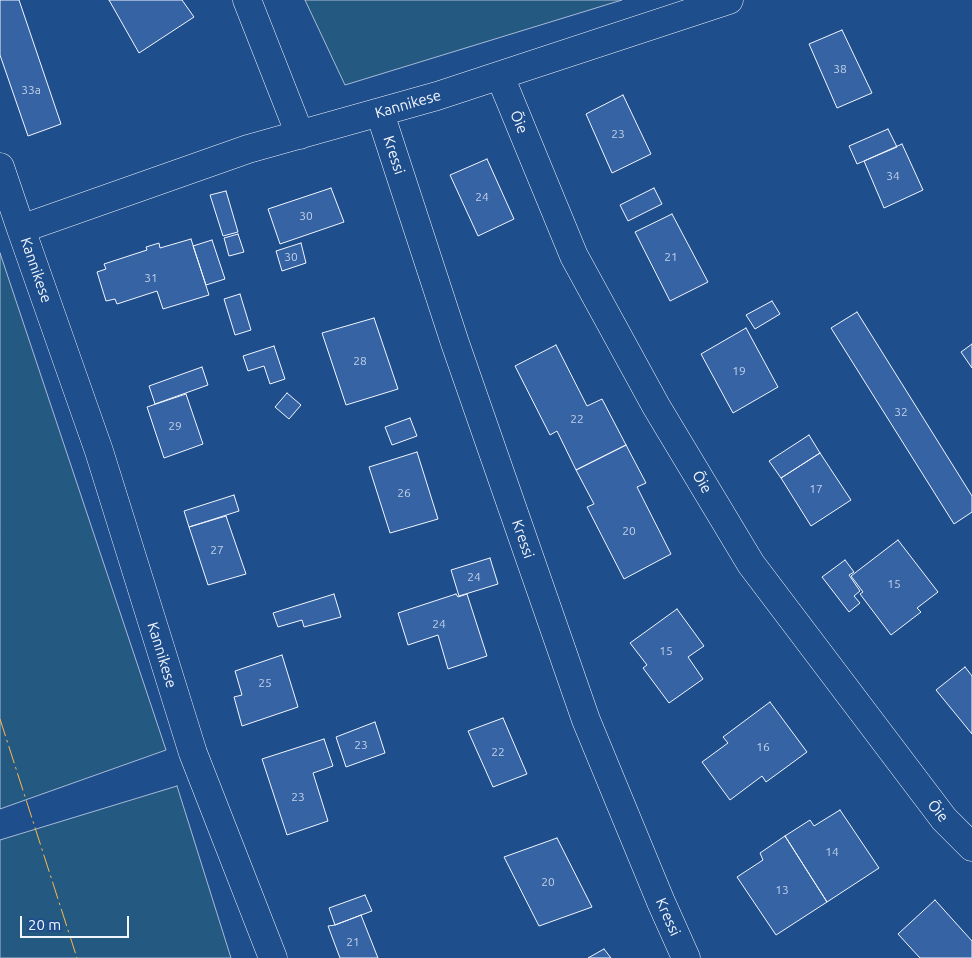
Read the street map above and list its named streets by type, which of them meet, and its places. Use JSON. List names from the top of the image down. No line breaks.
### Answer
{"streets":{"street":["Kannikese","Õie","Kressi"]},"crossings":[["Kannikese","Õie"],["Kannikese","Kressi"]],"house_numbers":["38","33a","23","34","24","30","30","21","31","28","19","32","22","29","17","26","20","27","24","15","24","15","25","23","16","22","23","14","20","13","21"],"scale_bar":"20 m"}
